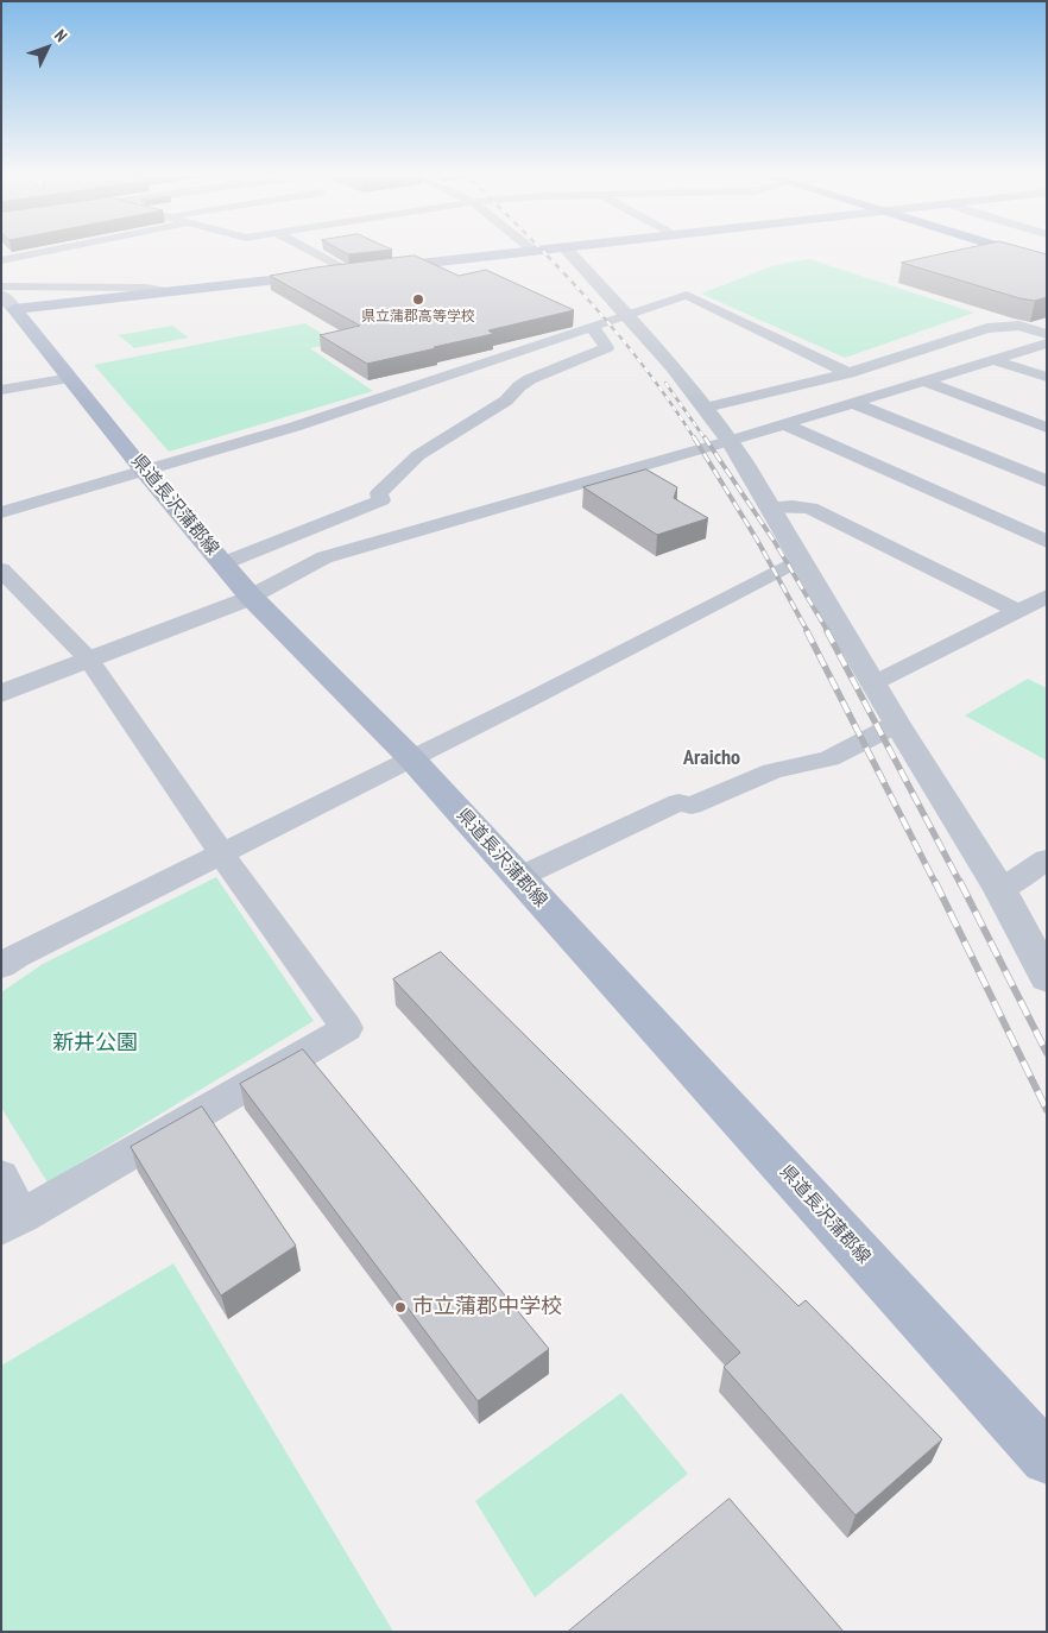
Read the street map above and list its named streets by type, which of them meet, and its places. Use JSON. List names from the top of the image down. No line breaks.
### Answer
{"streets":{"main road":["県道長沢蒲郡線"]},"districts":["Araicho"],"parks":["新井公園"],"places":["県立蒲郡高等学校","市立蒲郡中学校"],"north":"top right"}
